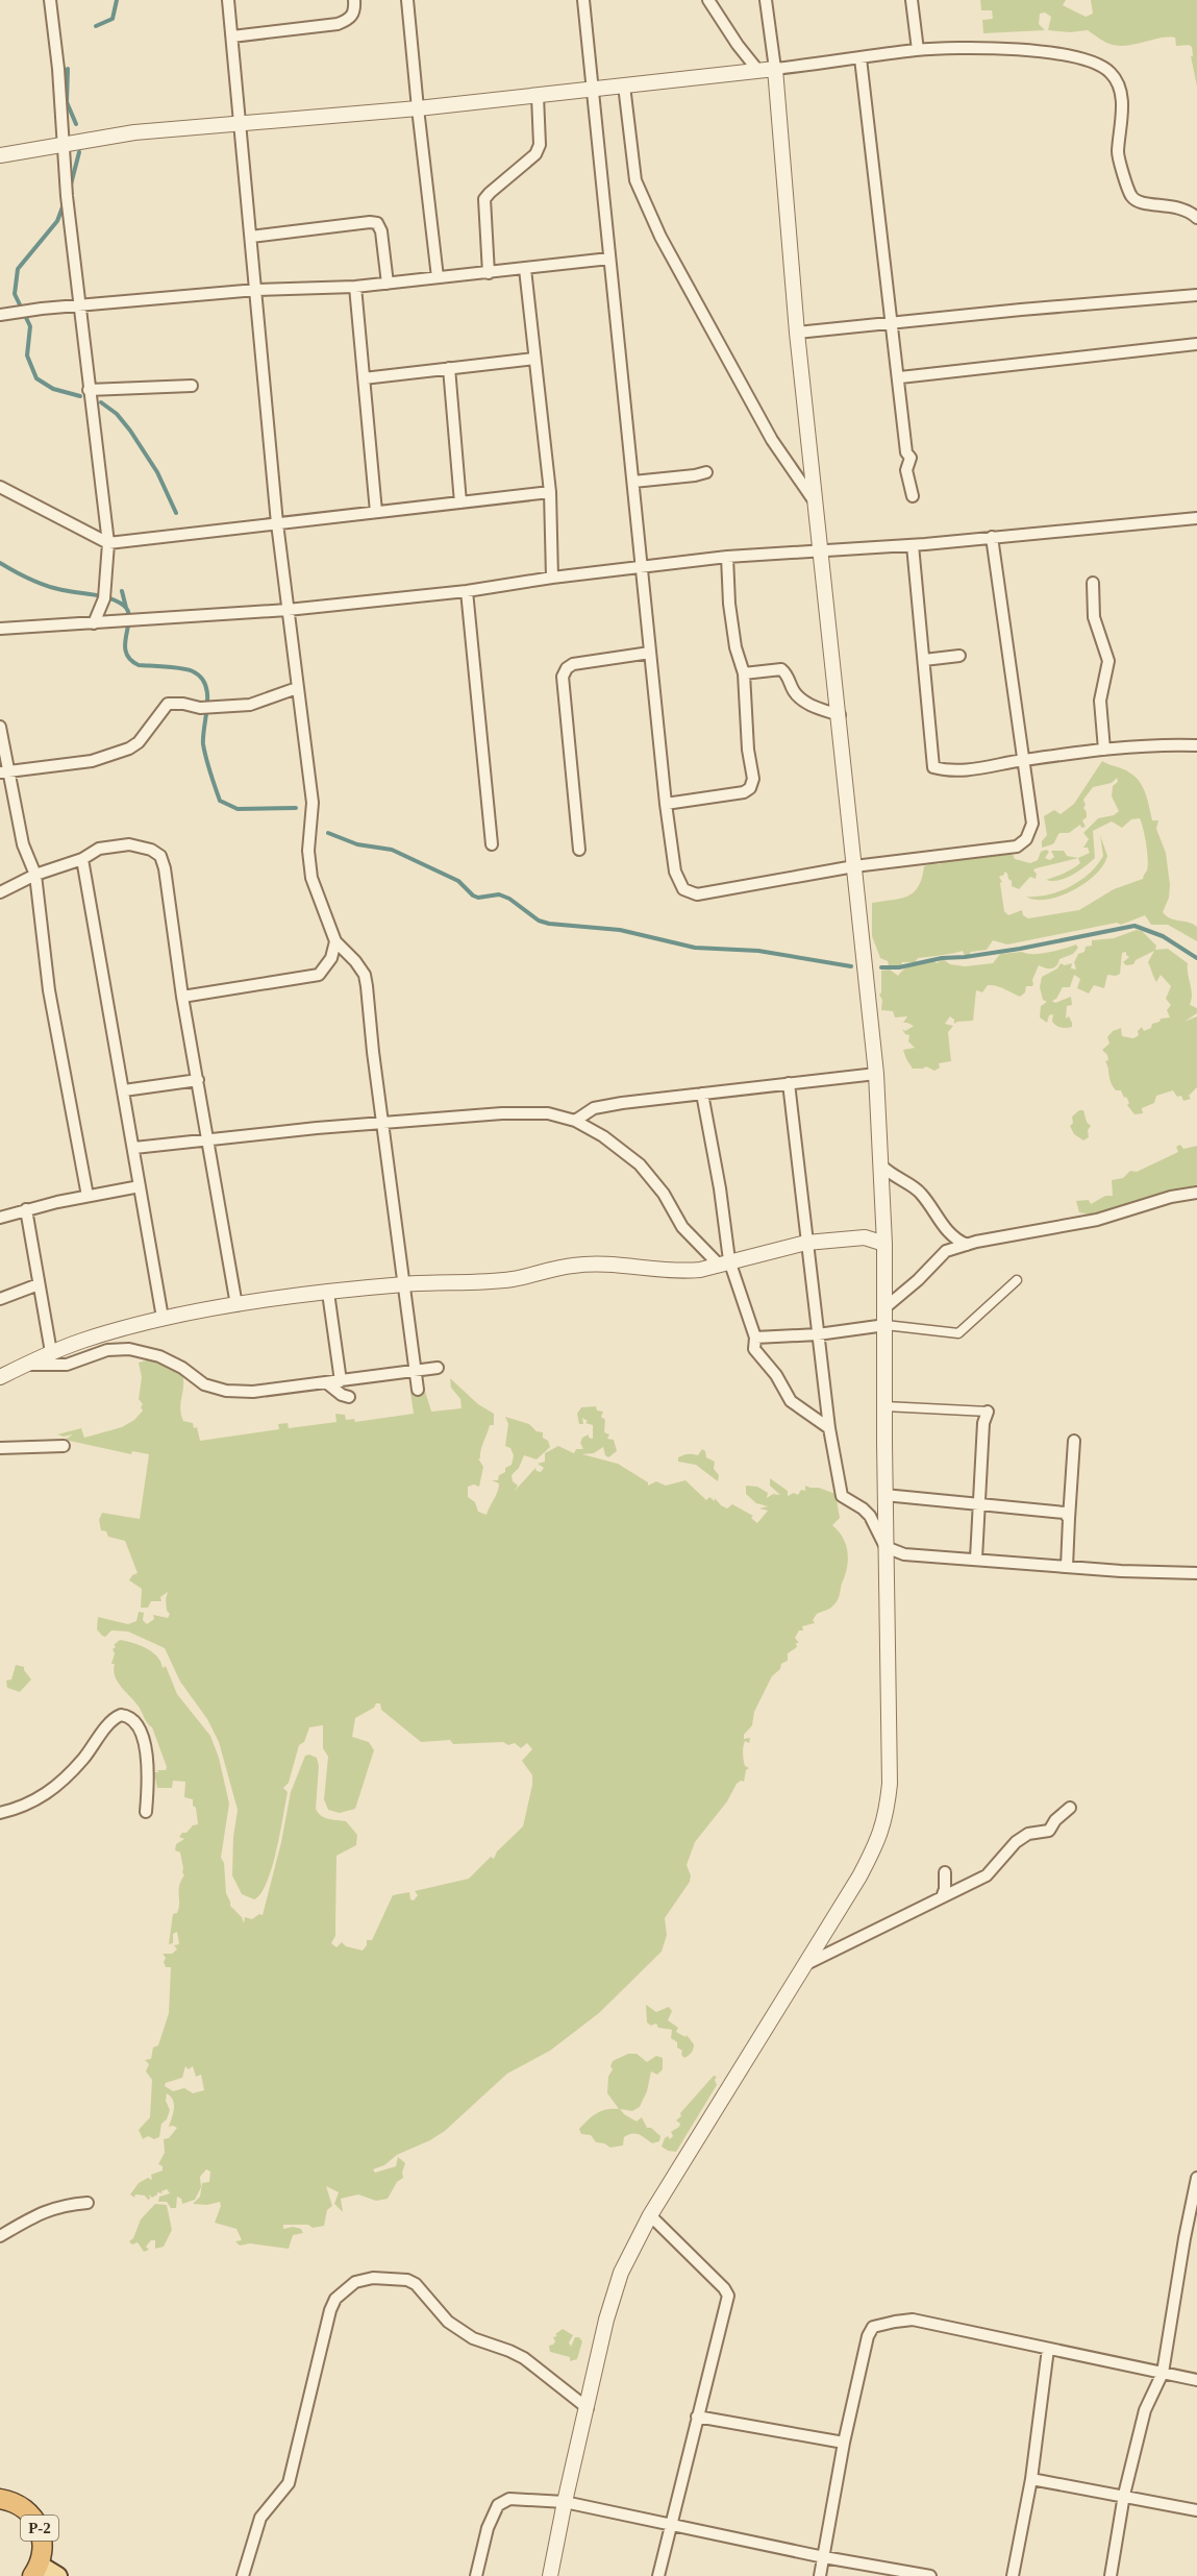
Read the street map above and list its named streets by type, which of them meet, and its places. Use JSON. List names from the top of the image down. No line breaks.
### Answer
{"streets":{"highway":["P-2"]}}
